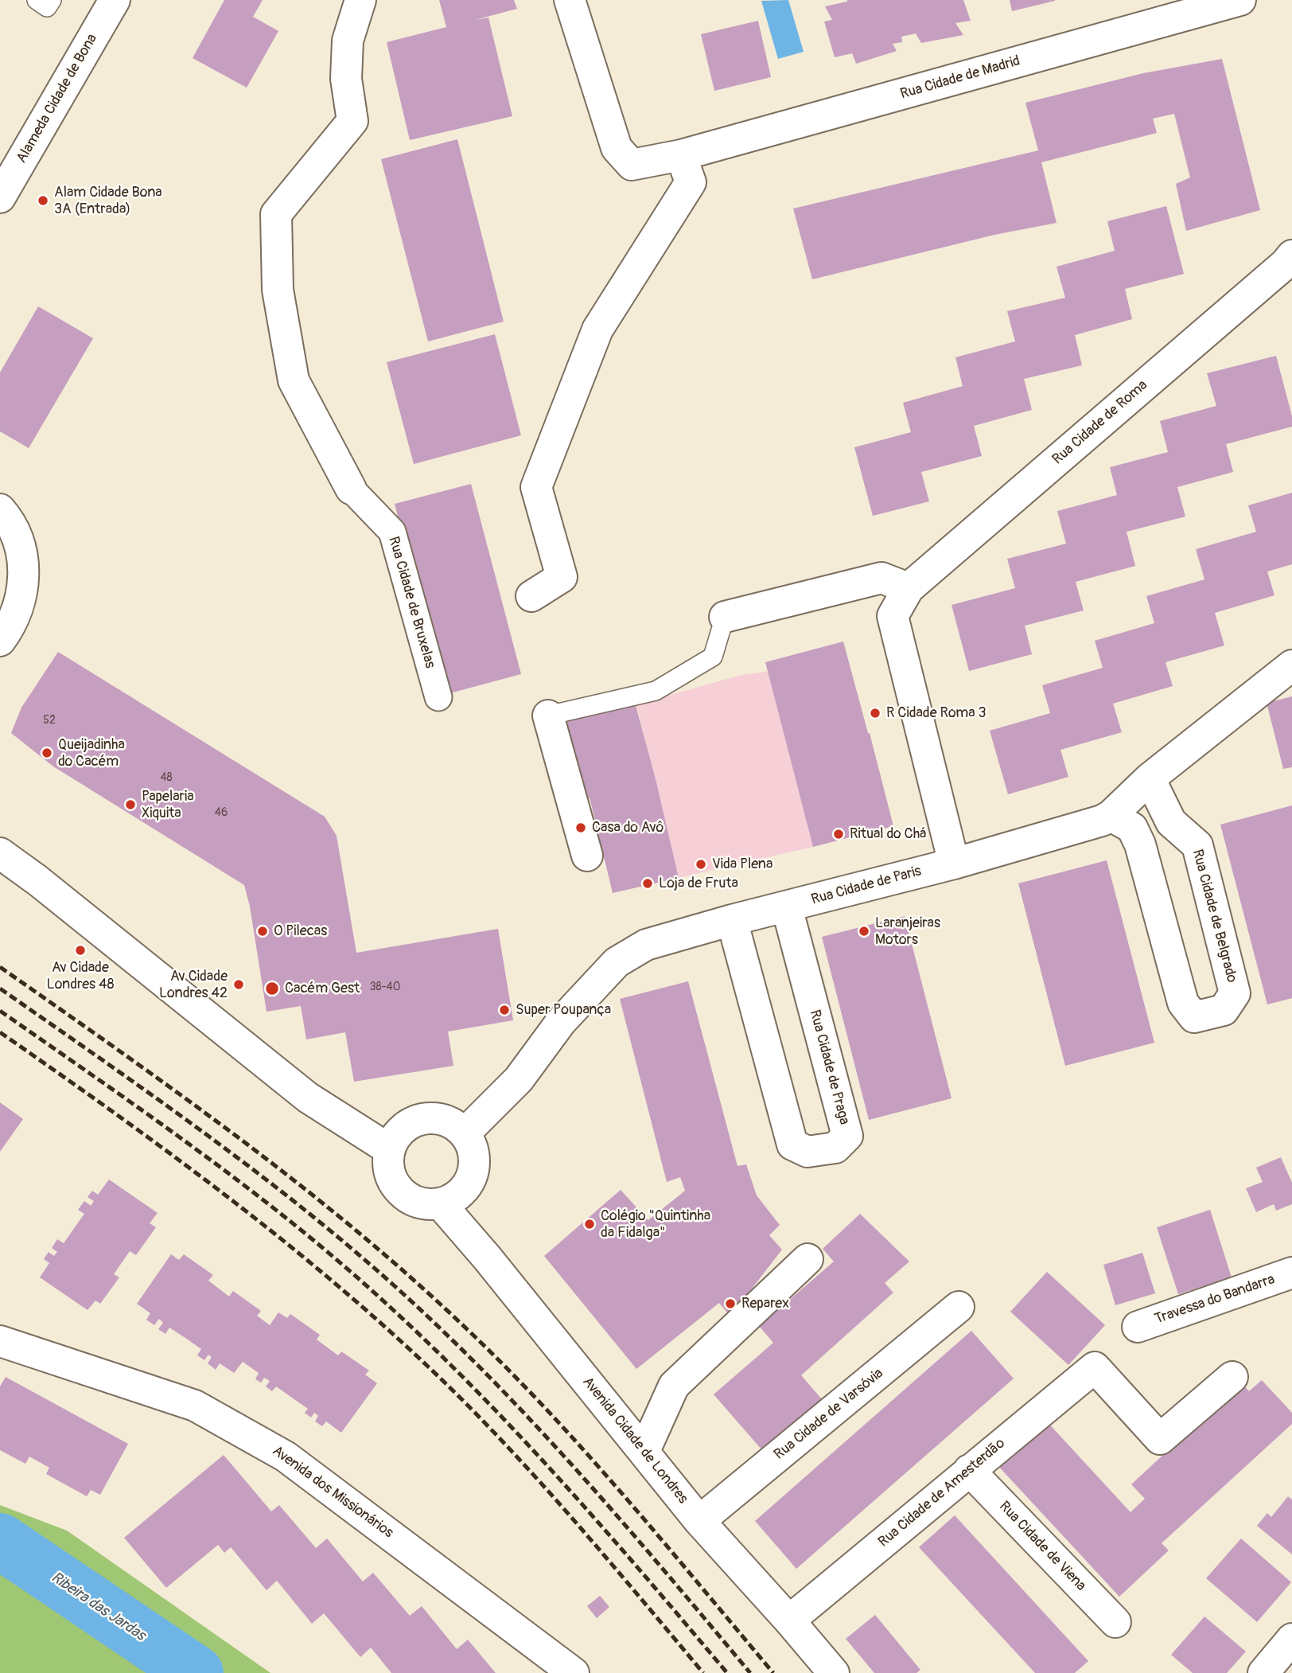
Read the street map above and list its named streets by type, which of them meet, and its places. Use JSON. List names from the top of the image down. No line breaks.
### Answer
{"streets":{"street":["Rua Cidade de Madrid","Alameda Cidade de Bona","Rua Cidade de Roma","Rua Cidade de Bruxelas","Rua Cidade de Paris","Rua Cidade de Belgrado","Rua Cidade de Praga","Travessa do Bandarra","Rua Cidade de Varsóvia","Avenida Cidade de Londres","Avenida dos Missionários","Rua Cidade de Amesterdão","Rua Cidade de Viena"]},"crossings":[["Rua Cidade de Roma","Rua Cidade de Paris"],["Rua Cidade de Paris","Rua Cidade de Belgrado"],["Rua Cidade de Paris","Rua Cidade de Praga"],["Rua Cidade de Paris","Avenida Cidade de Londres"],["Rua Cidade de Varsóvia","Avenida Cidade de Londres"],["Avenida Cidade de Londres","Rua Cidade de Amesterdão"],["Rua Cidade de Amesterdão","Rua Cidade de Viena"]],"water":["Ribeira das Jardas"],"places":["Alam Cidade Bona 3A (Entrada)","R Cidade Roma 3","Queijadinha do Cacém","Papelaria Xiquita","Casa do Avô","Ritual do Chá","Vida Plena","Loja de Fruta","O Pilecas","Laranjeiras Motors","Av Cidade Londres 48","Av Cidade Londres 42","Cacém Gest","Super Poupança","Colégio \"Quintinha da Fidalga\"","Reparex"],"house_numbers":["52","48","46","38-40"]}
